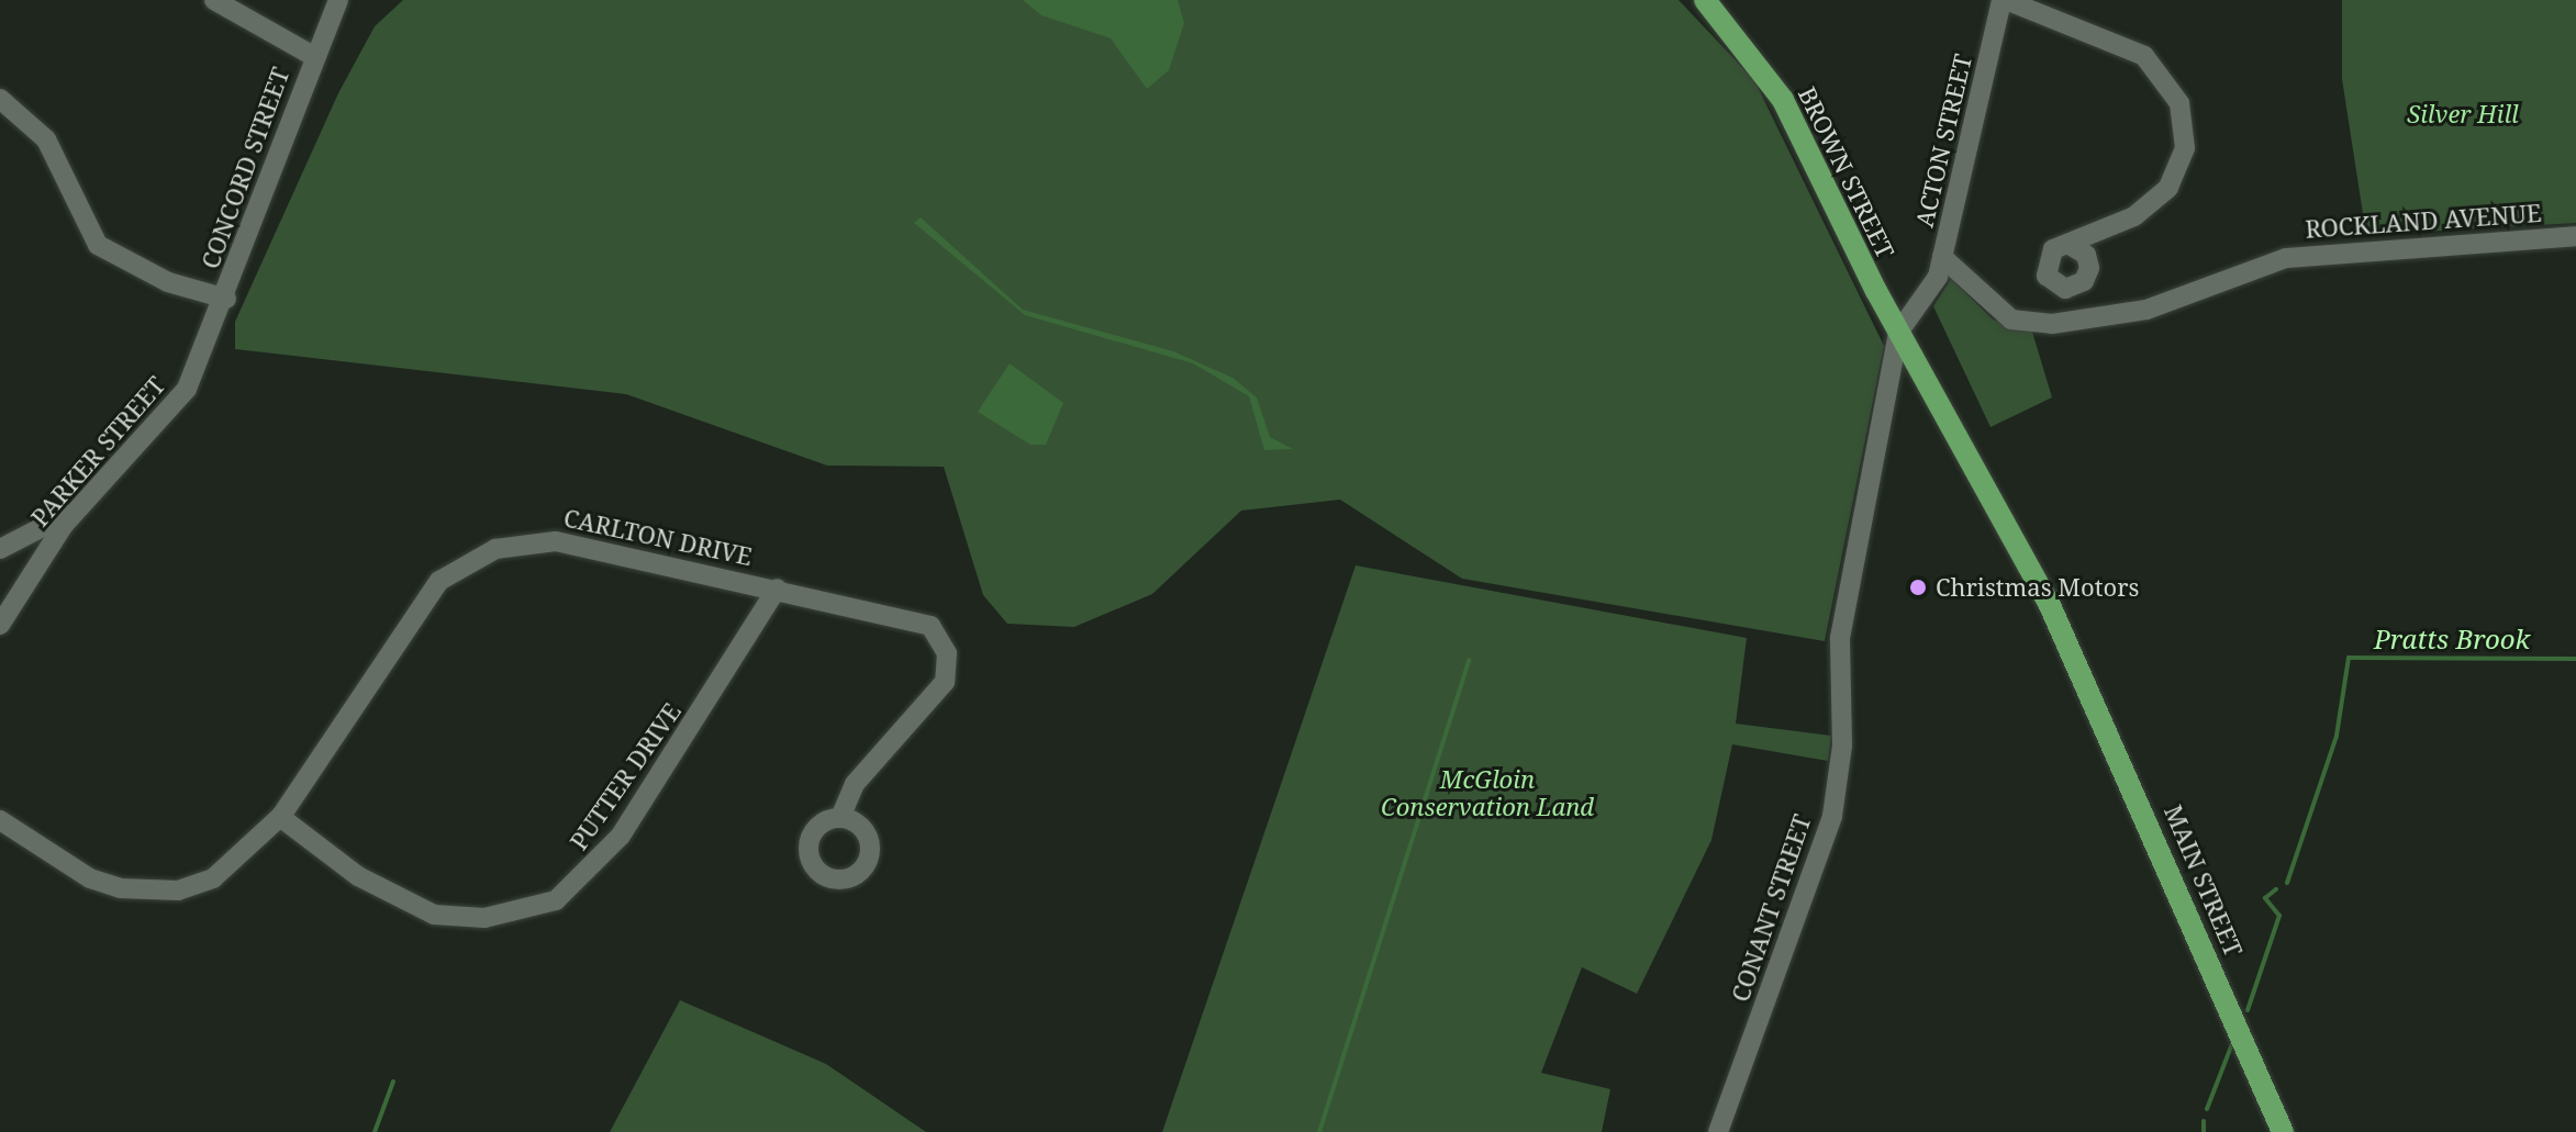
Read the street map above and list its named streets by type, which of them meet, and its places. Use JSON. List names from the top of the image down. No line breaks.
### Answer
{"streets":{"main road":["BROWN STREET","MAIN STREET"],"street":["ACTON STREET","CONCORD STREET","ROCKLAND AVENUE","PARKER STREET","CARLTON DRIVE","PUTTER DRIVE","CONANT STREET"]},"crossings":[["ACTON STREET","BROWN STREET"],["ACTON STREET","ROCKLAND AVENUE"],["ACTON STREET","CONANT STREET"],["CONCORD STREET","PARKER STREET"],["BROWN STREET","MAIN STREET"],["BROWN STREET","CONANT STREET"],["CARLTON DRIVE","PUTTER DRIVE"]],"water":["Pratts Brook"],"parks":["Silver Hill","McGloin Conservation Land"],"places":["Christmas Motors"]}
